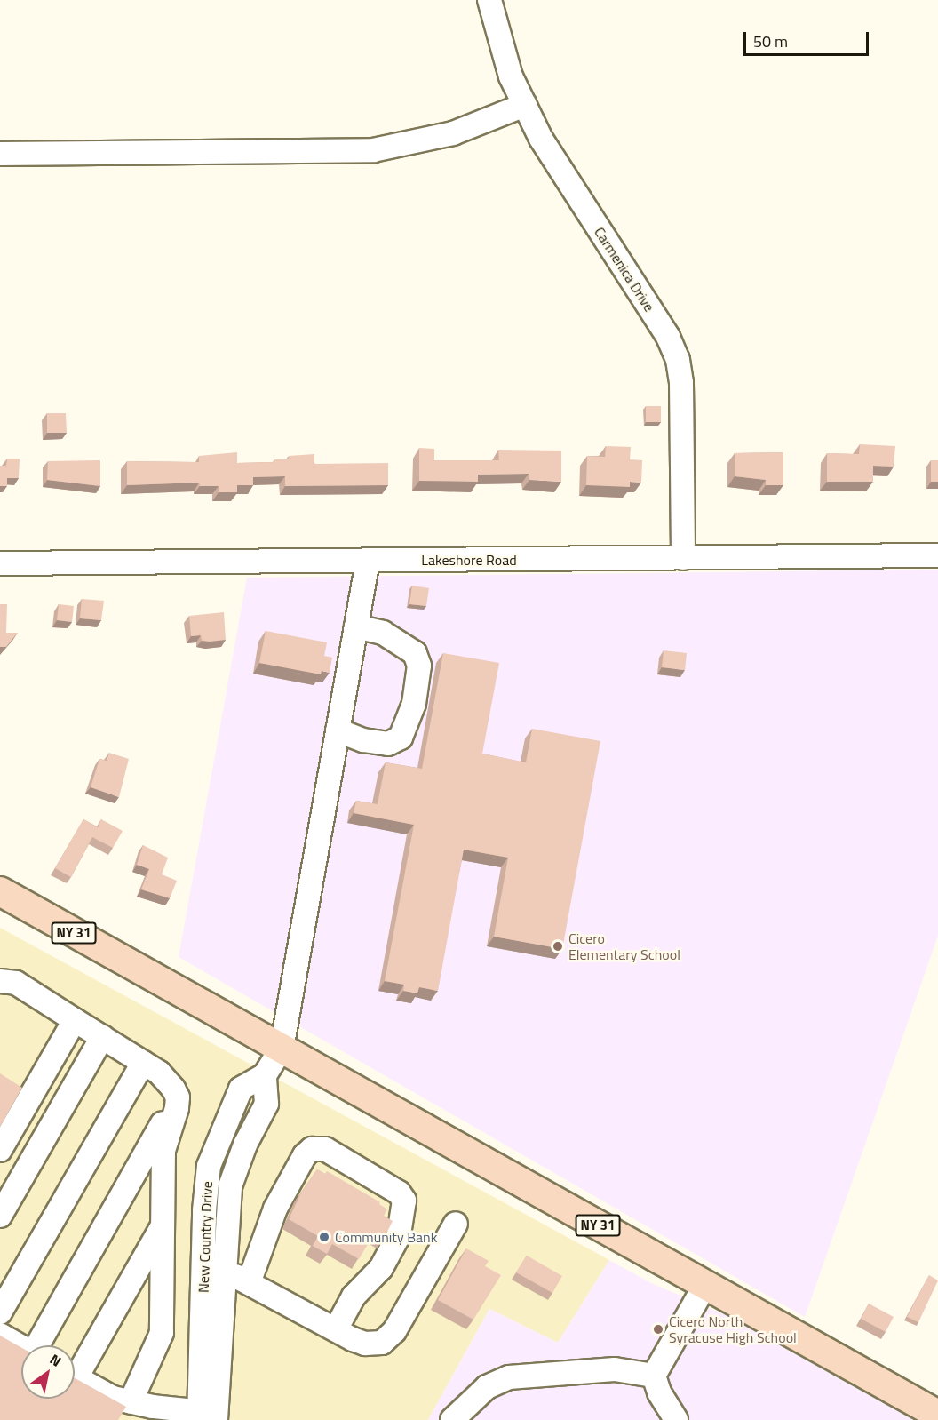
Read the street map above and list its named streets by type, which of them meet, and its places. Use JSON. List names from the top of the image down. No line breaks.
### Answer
{"streets":{"main road":["NY 31"],"street":["Carmenica Drive","Lakeshore Road","New Country Drive"]},"crossings":[["Carmenica Drive","Lakeshore Road"],["NY 31","New Country Drive"]],"places":["Cicero Elementary School","Community Bank","Cicero North Syracuse High School"],"scale_bar":"50 m","north":"top right"}
